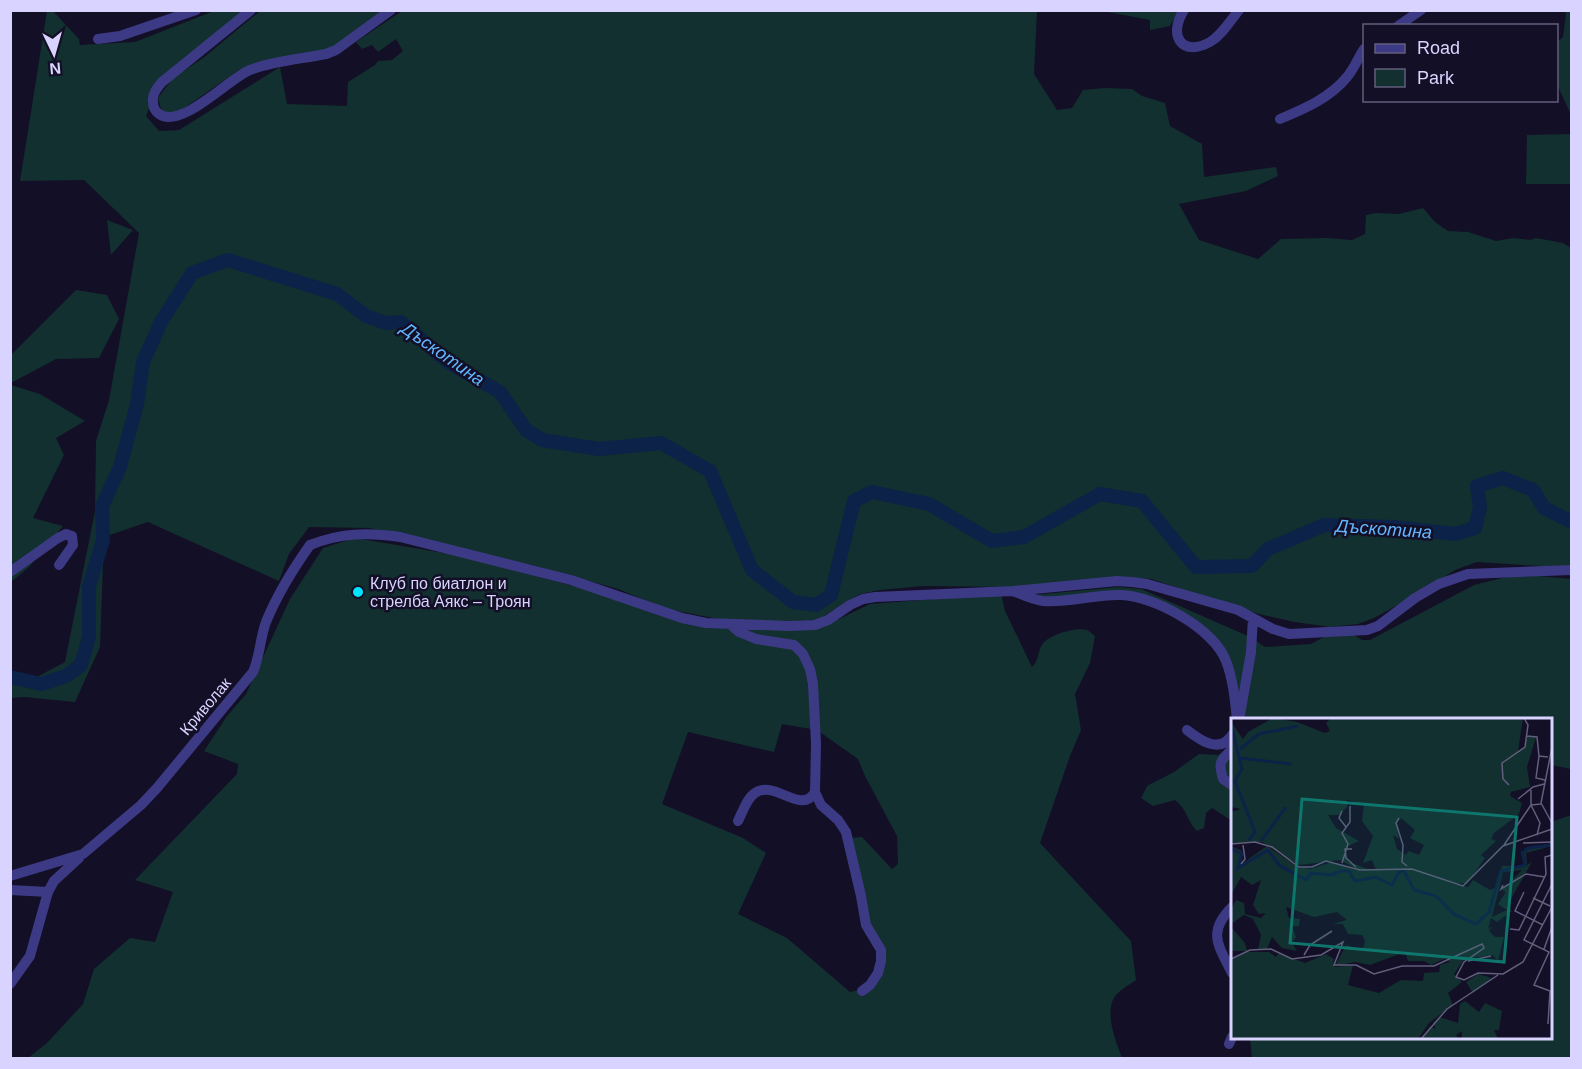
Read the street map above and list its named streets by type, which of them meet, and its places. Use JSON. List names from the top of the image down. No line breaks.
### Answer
{"streets":{"street":["Криволак"]},"water":["Дъскотина"],"places":["Клуб по биатлон и стрелба Аякс – Троян"],"legend":["Road","Park"],"north":"bottom"}
